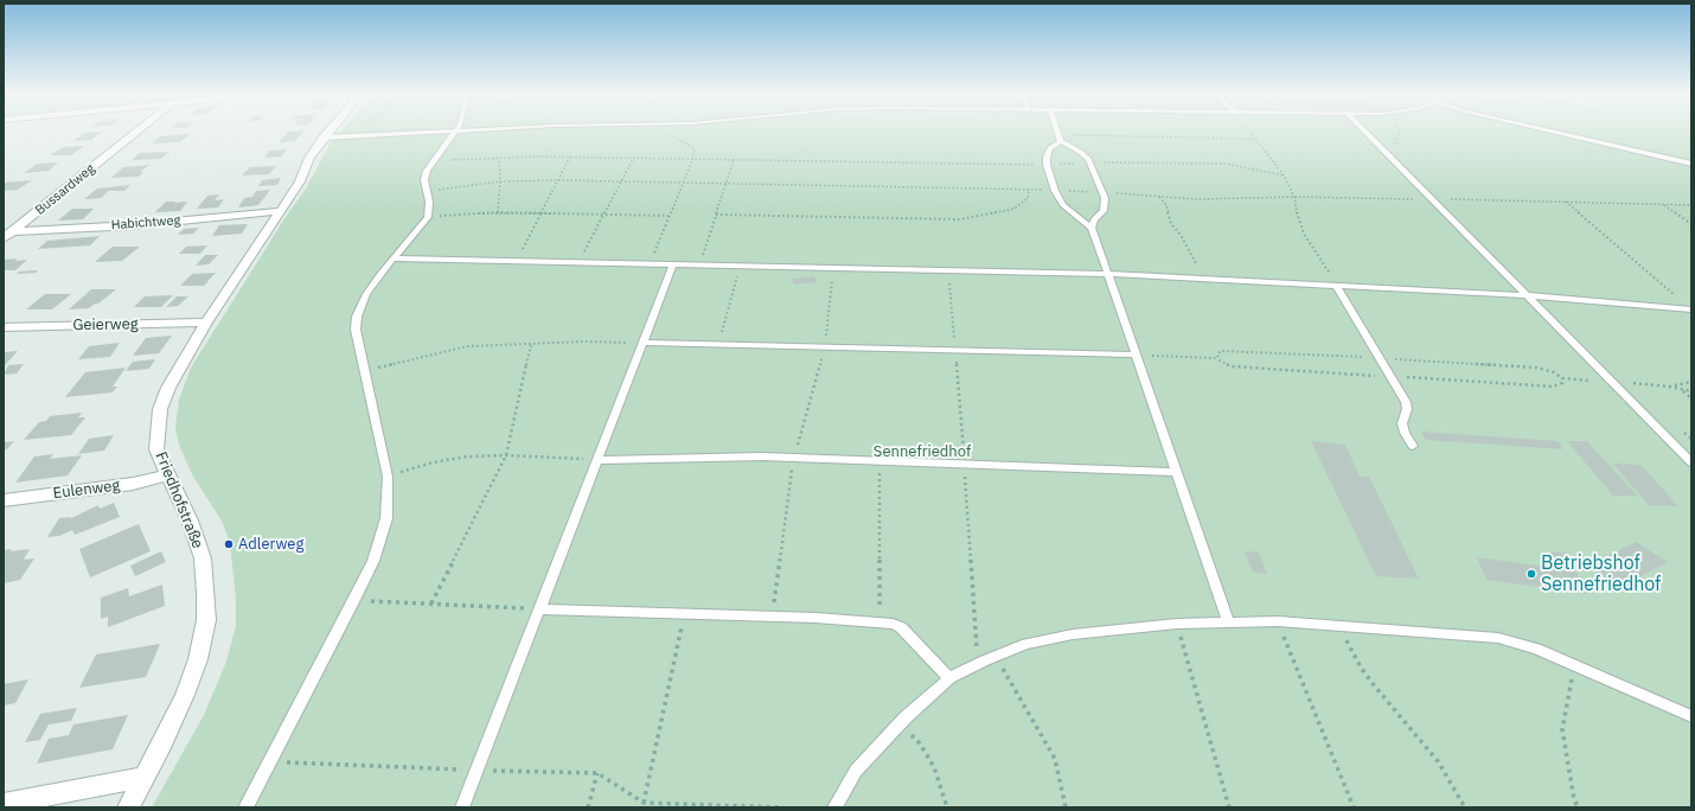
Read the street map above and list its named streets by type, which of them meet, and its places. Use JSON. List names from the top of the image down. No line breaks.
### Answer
{"streets":{"street":["Bussardweg","Habichtweg","Geierweg","Eulenweg","Friedhofstraße"]},"crossings":[["Bussardweg","Habichtweg"],["Habichtweg","Friedhofstraße"],["Geierweg","Friedhofstraße"],["Eulenweg","Friedhofstraße"]],"parks":["Sennefriedhof"],"places":["Adlerweg","Betriebshof Sennefriedhof"]}
